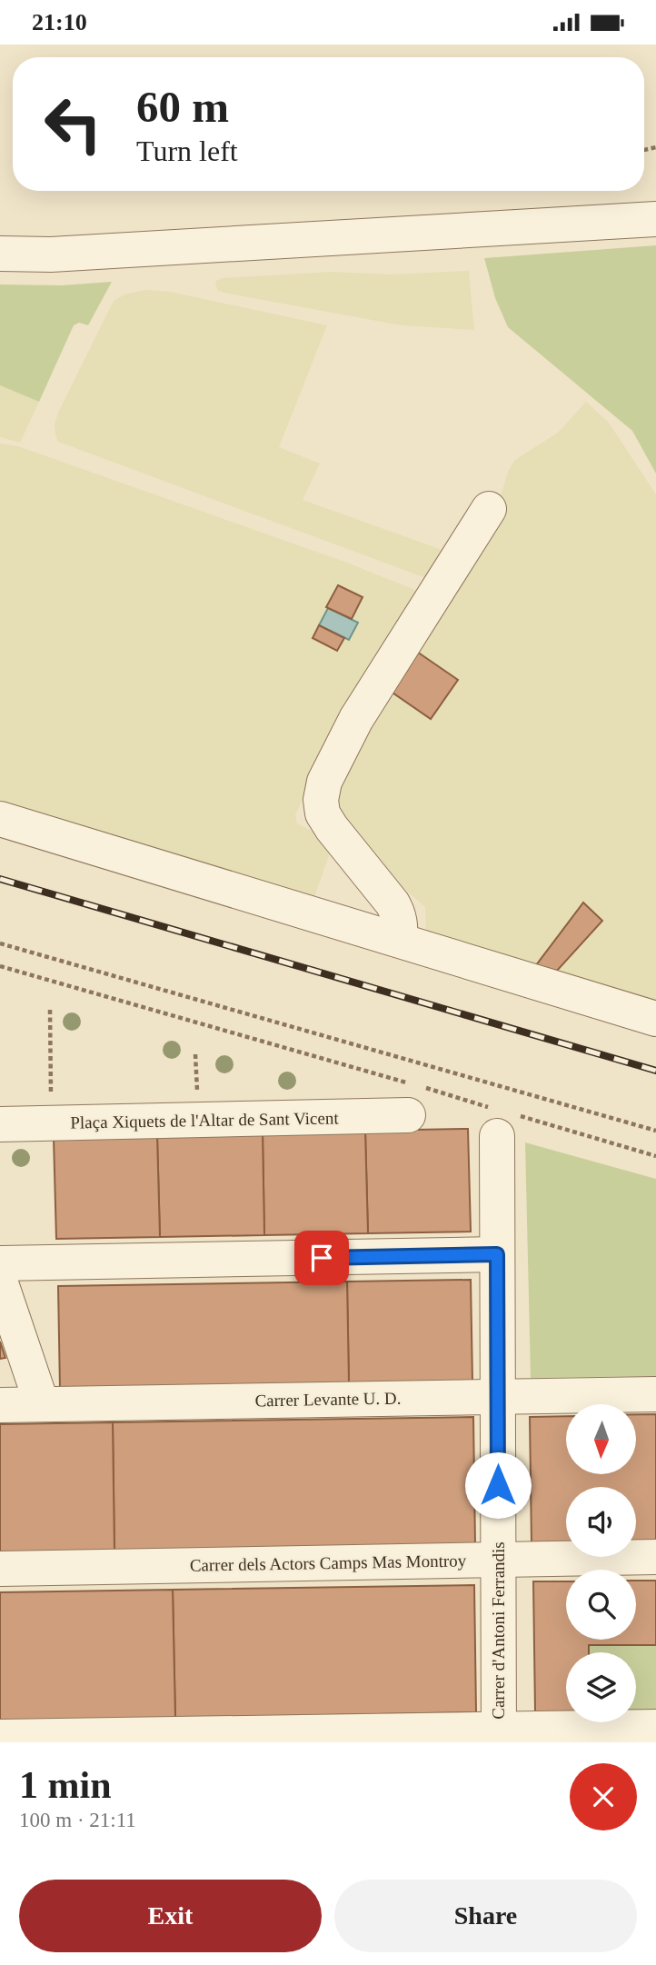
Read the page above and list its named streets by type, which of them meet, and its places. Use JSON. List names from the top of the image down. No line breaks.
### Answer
{"streets":{"street":["Plaça Xiquets de l'Altar de Sant Vicent","Carrer Levante U. D.","Carrer dels Actors Camps Mas Montroy","Carrer d'Antoni Ferrandis"]},"crossings":[["Carrer Levante U. D.","Carrer d'Antoni Ferrandis"],["Carrer dels Actors Camps Mas Montroy","Carrer d'Antoni Ferrandis"]],"north":"bottom","page":{"status":"21:10","turn":["60 m","Turn left"],"heading":["1 min","100 m · 21:11"],"buttons":["Exit","Share"]}}
